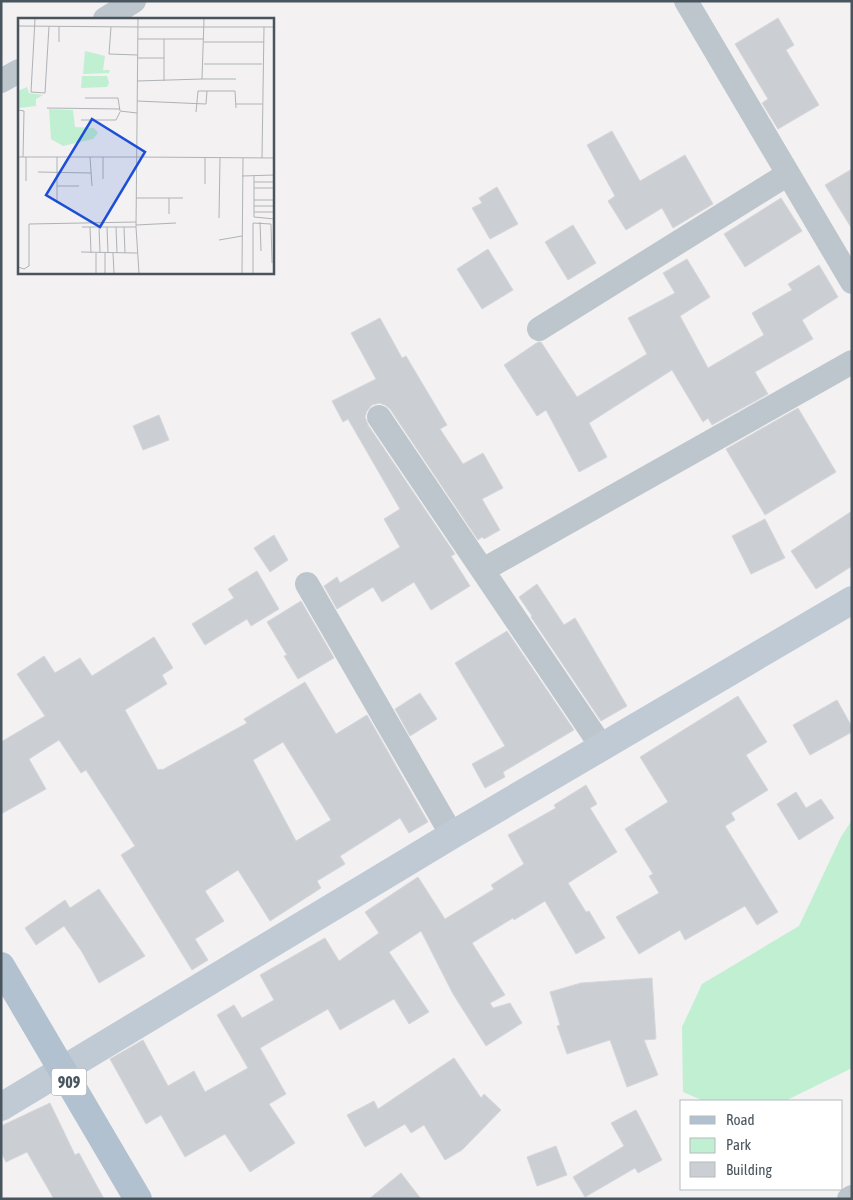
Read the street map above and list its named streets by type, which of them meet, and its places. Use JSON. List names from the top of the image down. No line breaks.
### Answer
{"streets":{"main road":["909"]},"legend":["Road","Park","Building"]}
